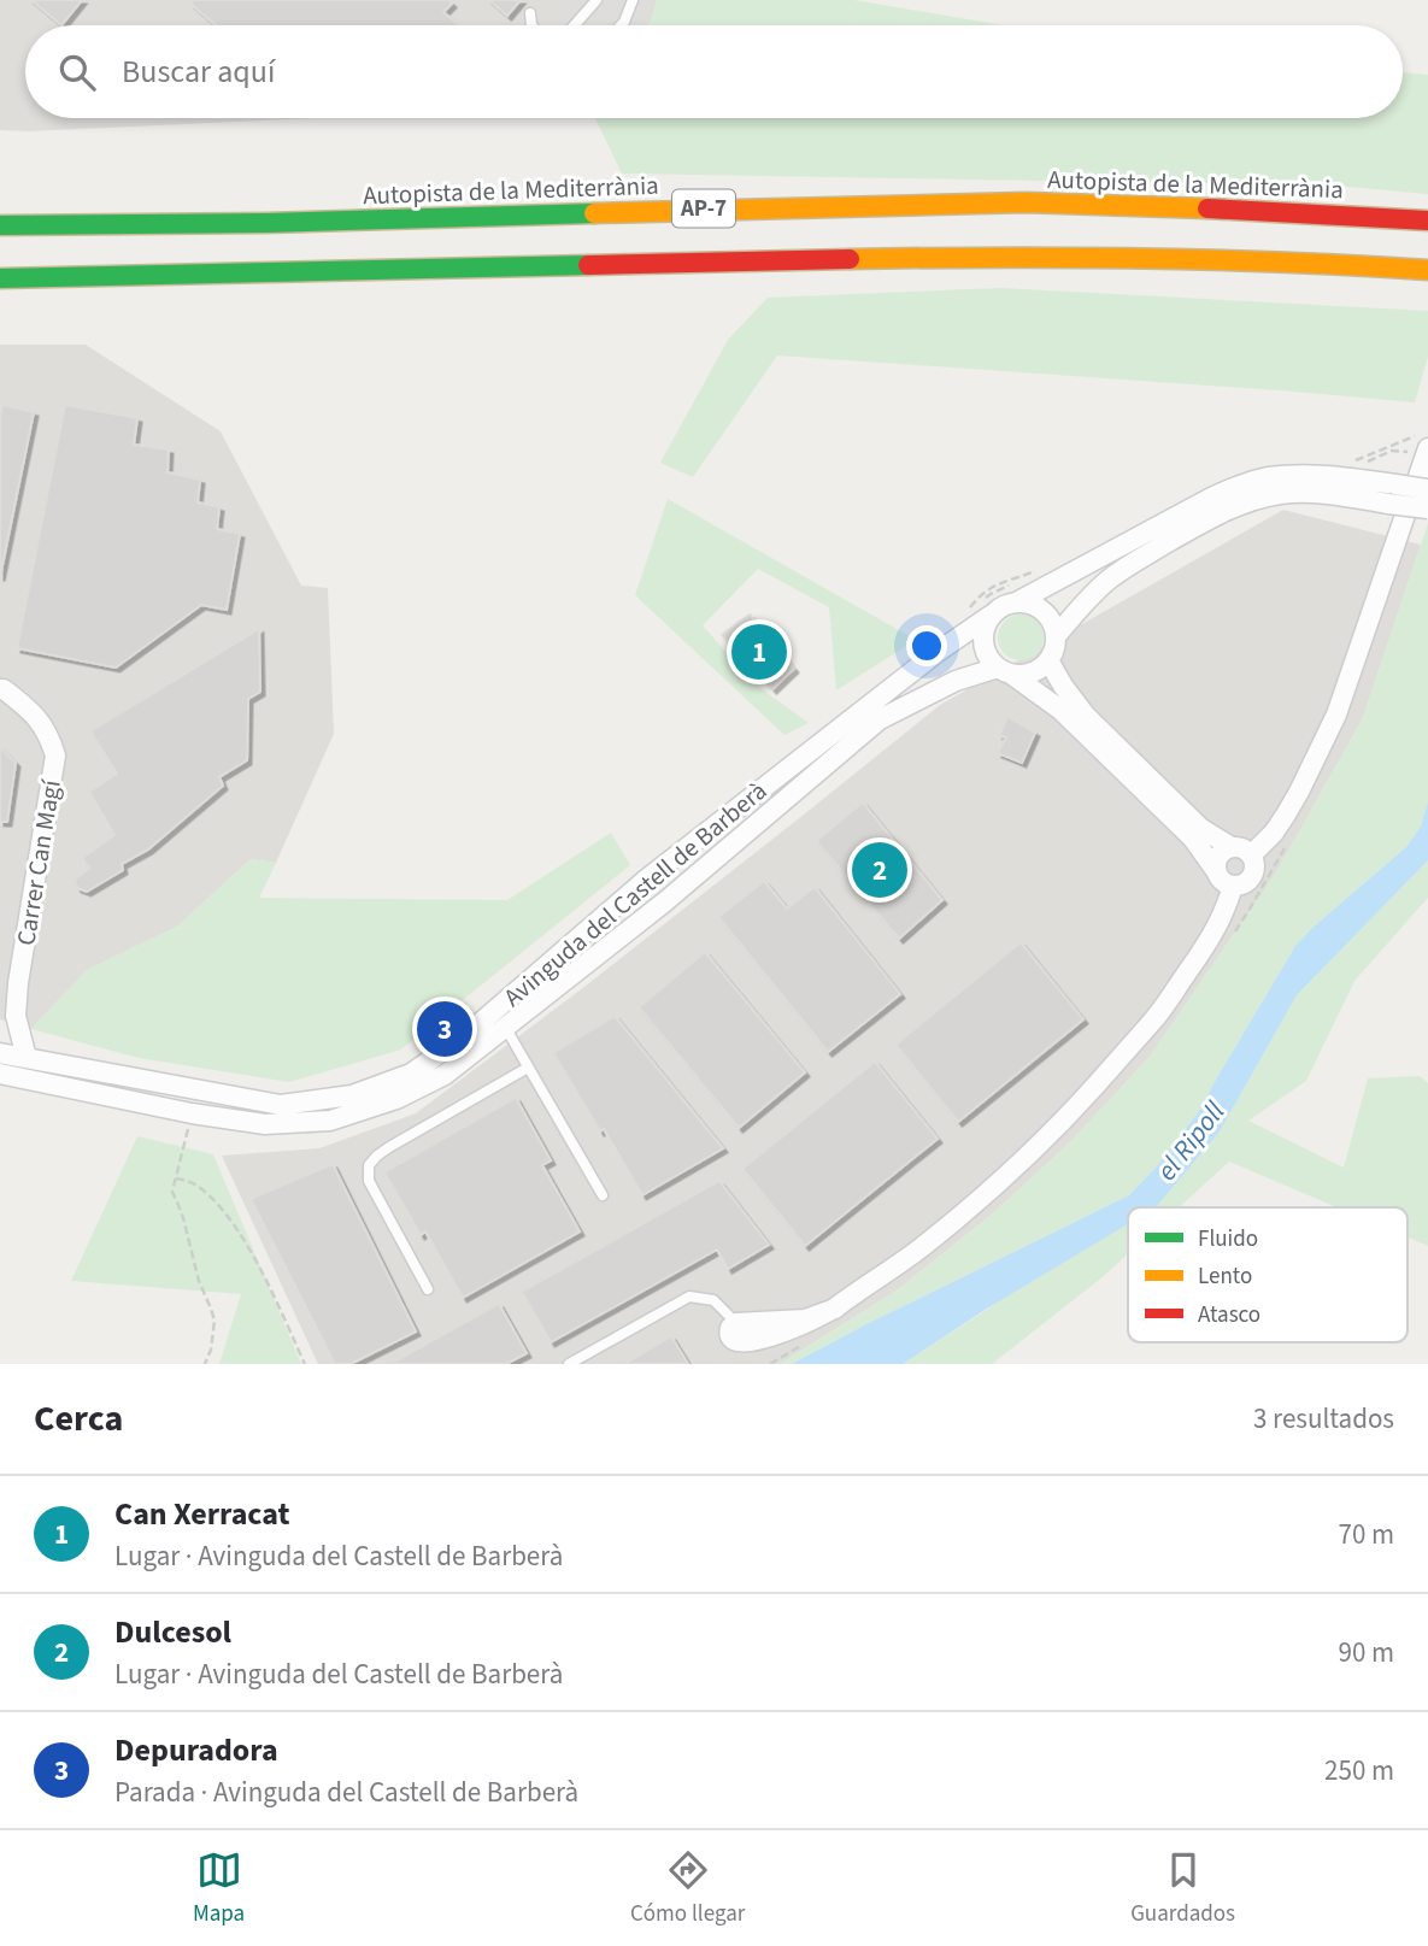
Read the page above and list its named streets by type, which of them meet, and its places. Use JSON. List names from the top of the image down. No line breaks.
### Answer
{"streets":{"highway":["Autopista de la Mediterrània","AP-7"],"street":["Carrer Can Magí","Avinguda del Castell de Barberà"]},"crossings":[["Carrer Can Magí","Avinguda del Castell de Barberà"]],"water":["el Ripoll"],"legend":["Fluido","Lento","Atasco"],"page":{"search":"Buscar aquí","pins":["1","2","3"],"heading":["Cerca","3 resultados"],"list":[{"mark":"1","name":"Can Xerracat","note":"Lugar · Avinguda del Castell de Barberà","value":"70 m"},{"mark":"2","name":"Dulcesol","note":"Lugar · Avinguda del Castell de Barberà","value":"90 m"},{"mark":"3","name":"Depuradora","note":"Parada · Avinguda del Castell de Barberà","value":"250 m"}],"nav":["Mapa","Cómo llegar","Guardados"]}}
